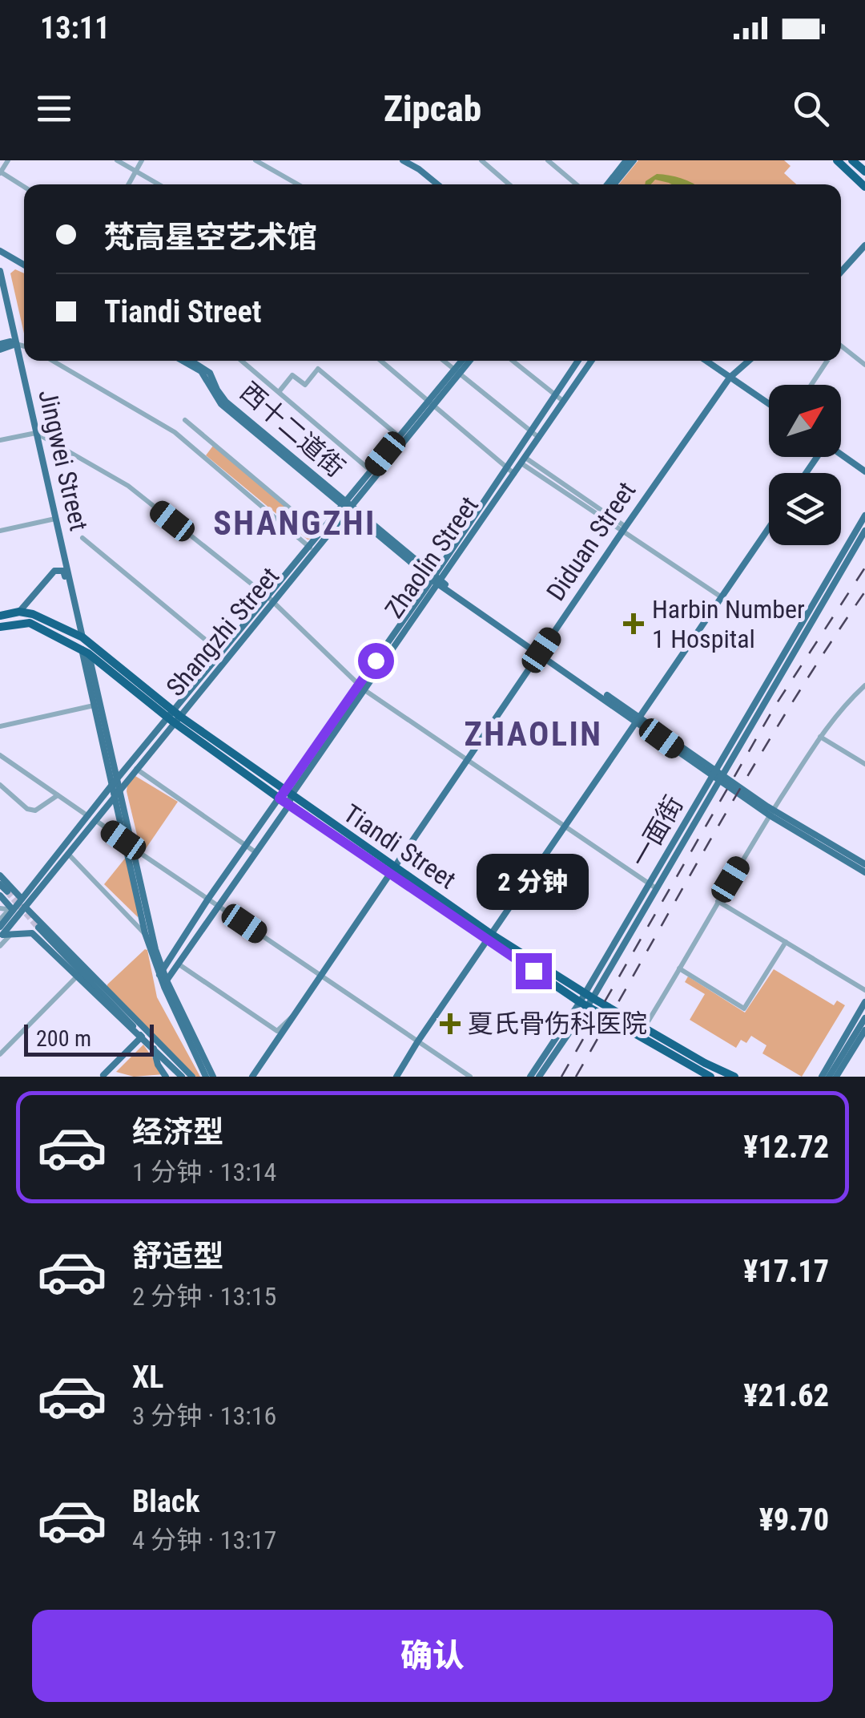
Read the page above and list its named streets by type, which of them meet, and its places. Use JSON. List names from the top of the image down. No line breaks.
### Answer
{"streets":{"highway":["Tiandi Street"],"main road":["西十二道街","Jingwei Street","Diduan Street","Zhaolin Street","Shangzhi Street"]},"crossings":[["西十二道街","Diduan Street"],["西十二道街","Zhaolin Street"],["西十二道街","Shangzhi Street"],["Diduan Street","Tiandi Street"],["Zhaolin Street","Tiandi Street"],["Shangzhi Street","Tiandi Street"]],"districts":["SHANGZHI","ZHAOLIN"],"places":{"health":["Harbin Number 1 Hospital","夏氏骨伤科医院"]},"scale_bar":"200 m","north":"top right","page":{"status":"13:11","header":"Zipcab","banner":["梵高星空艺术馆","Tiandi Street"],"bubble":"2 分钟","scale":"200 m","list":[{"name":"经济型","note":"1 分钟 · 13:14","value":"¥12.72"},{"name":"舒适型","note":"2 分钟 · 13:15","value":"¥17.17"},{"name":"XL","note":"3 分钟 · 13:16","value":"¥21.62"},{"name":"Black","note":"4 分钟 · 13:17","value":"¥9.70"}],"buttons":"确认"}}
